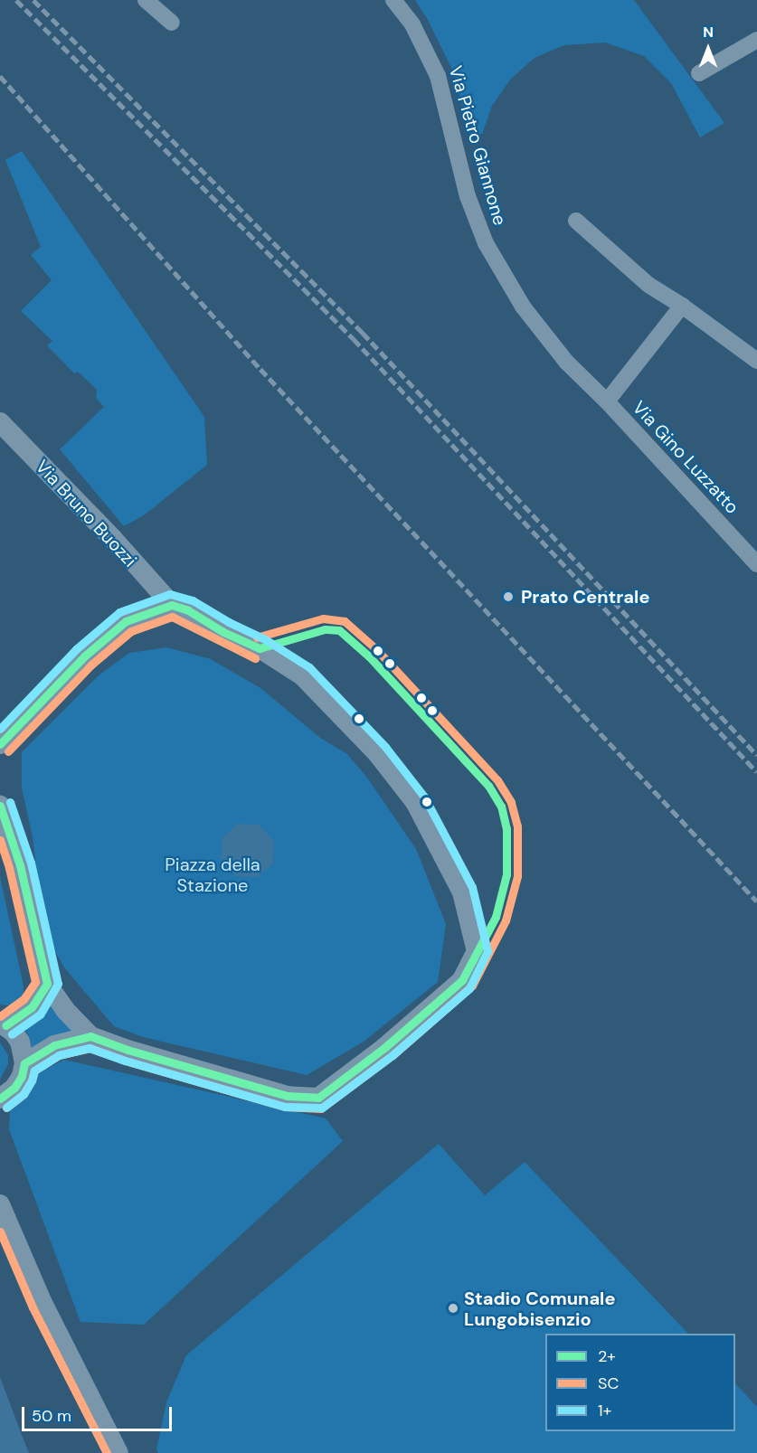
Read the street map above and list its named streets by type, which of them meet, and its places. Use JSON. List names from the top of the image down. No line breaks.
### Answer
{"streets":{"street":["Via Pietro Giannone","Via Gino Luzzatto","Via Bruno Buozzi"]},"crossings":[["Via Pietro Giannone","Via Gino Luzzatto"]],"parks":["Piazza della Stazione"],"places":["Prato Centrale","Stadio Comunale Lungobisenzio"],"lines":["transit line 1+","transit line 2+","transit line SC"],"legend":["2+","SC","1+"],"scale_bar":"50 m","north":"top"}
